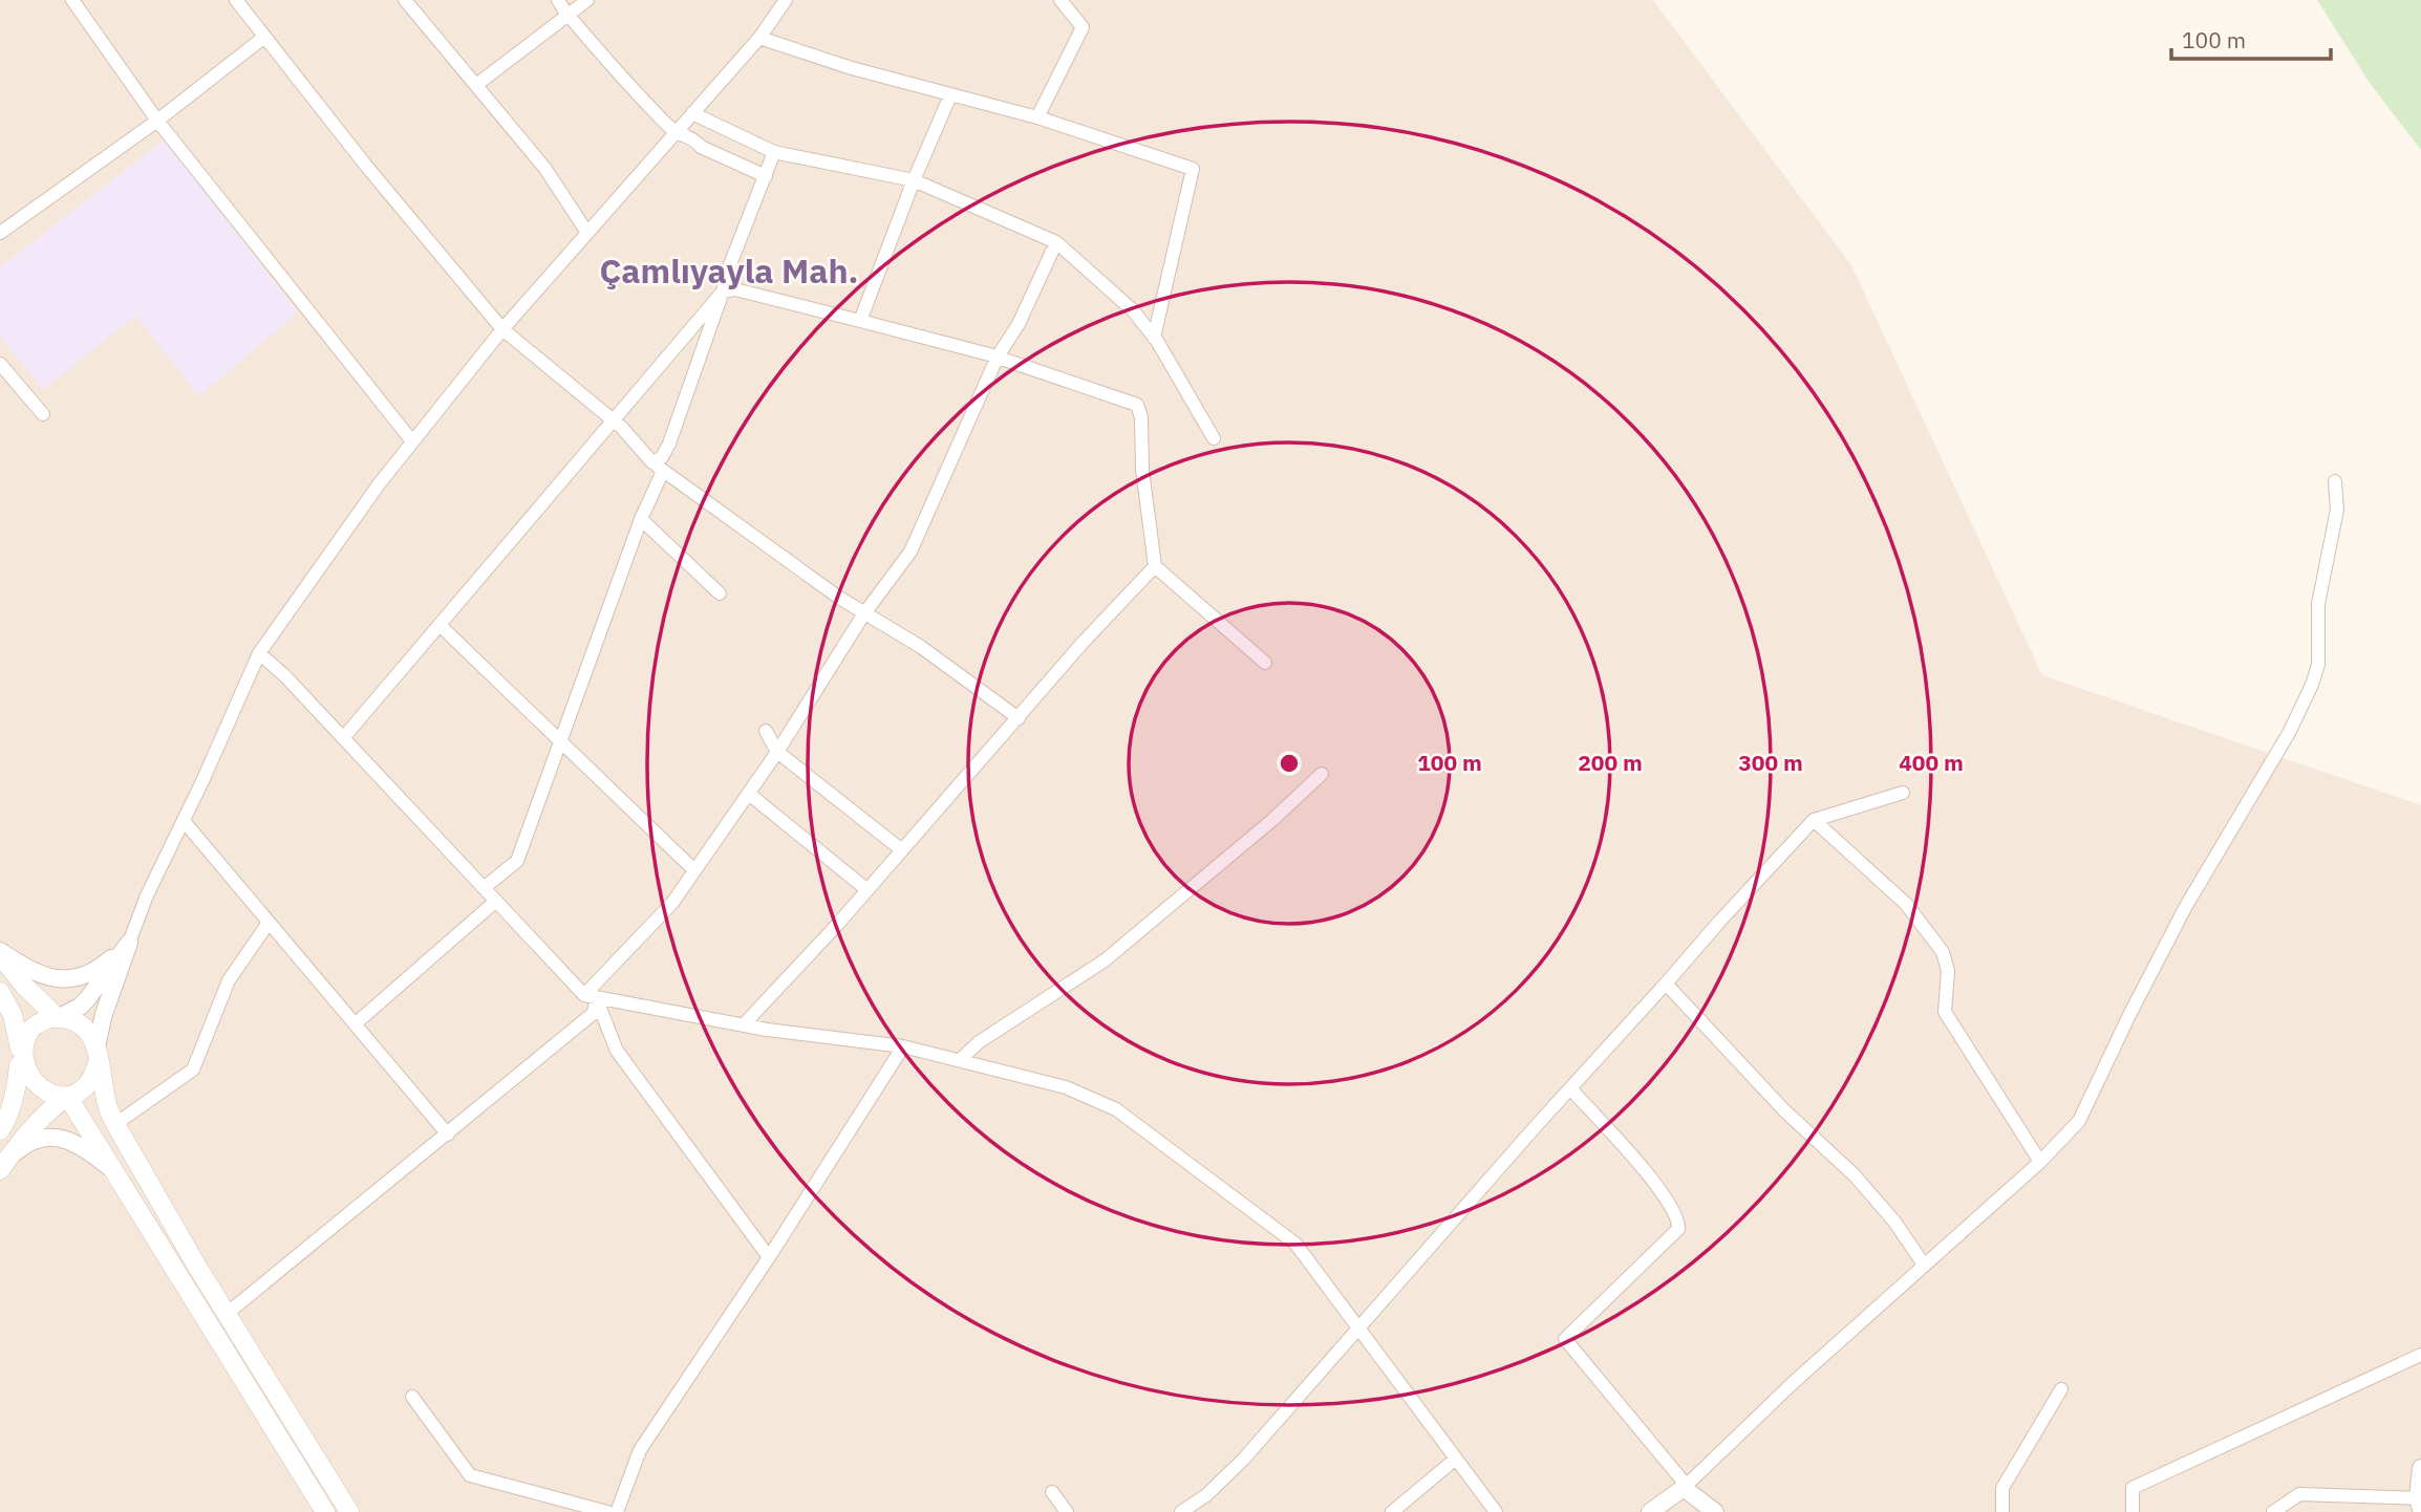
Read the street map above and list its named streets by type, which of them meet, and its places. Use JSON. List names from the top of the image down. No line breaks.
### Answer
{"districts":["Çamlıyayla Mah."],"scale_bar":"100 m","rings":["100 m","200 m","300 m","400 m"]}
